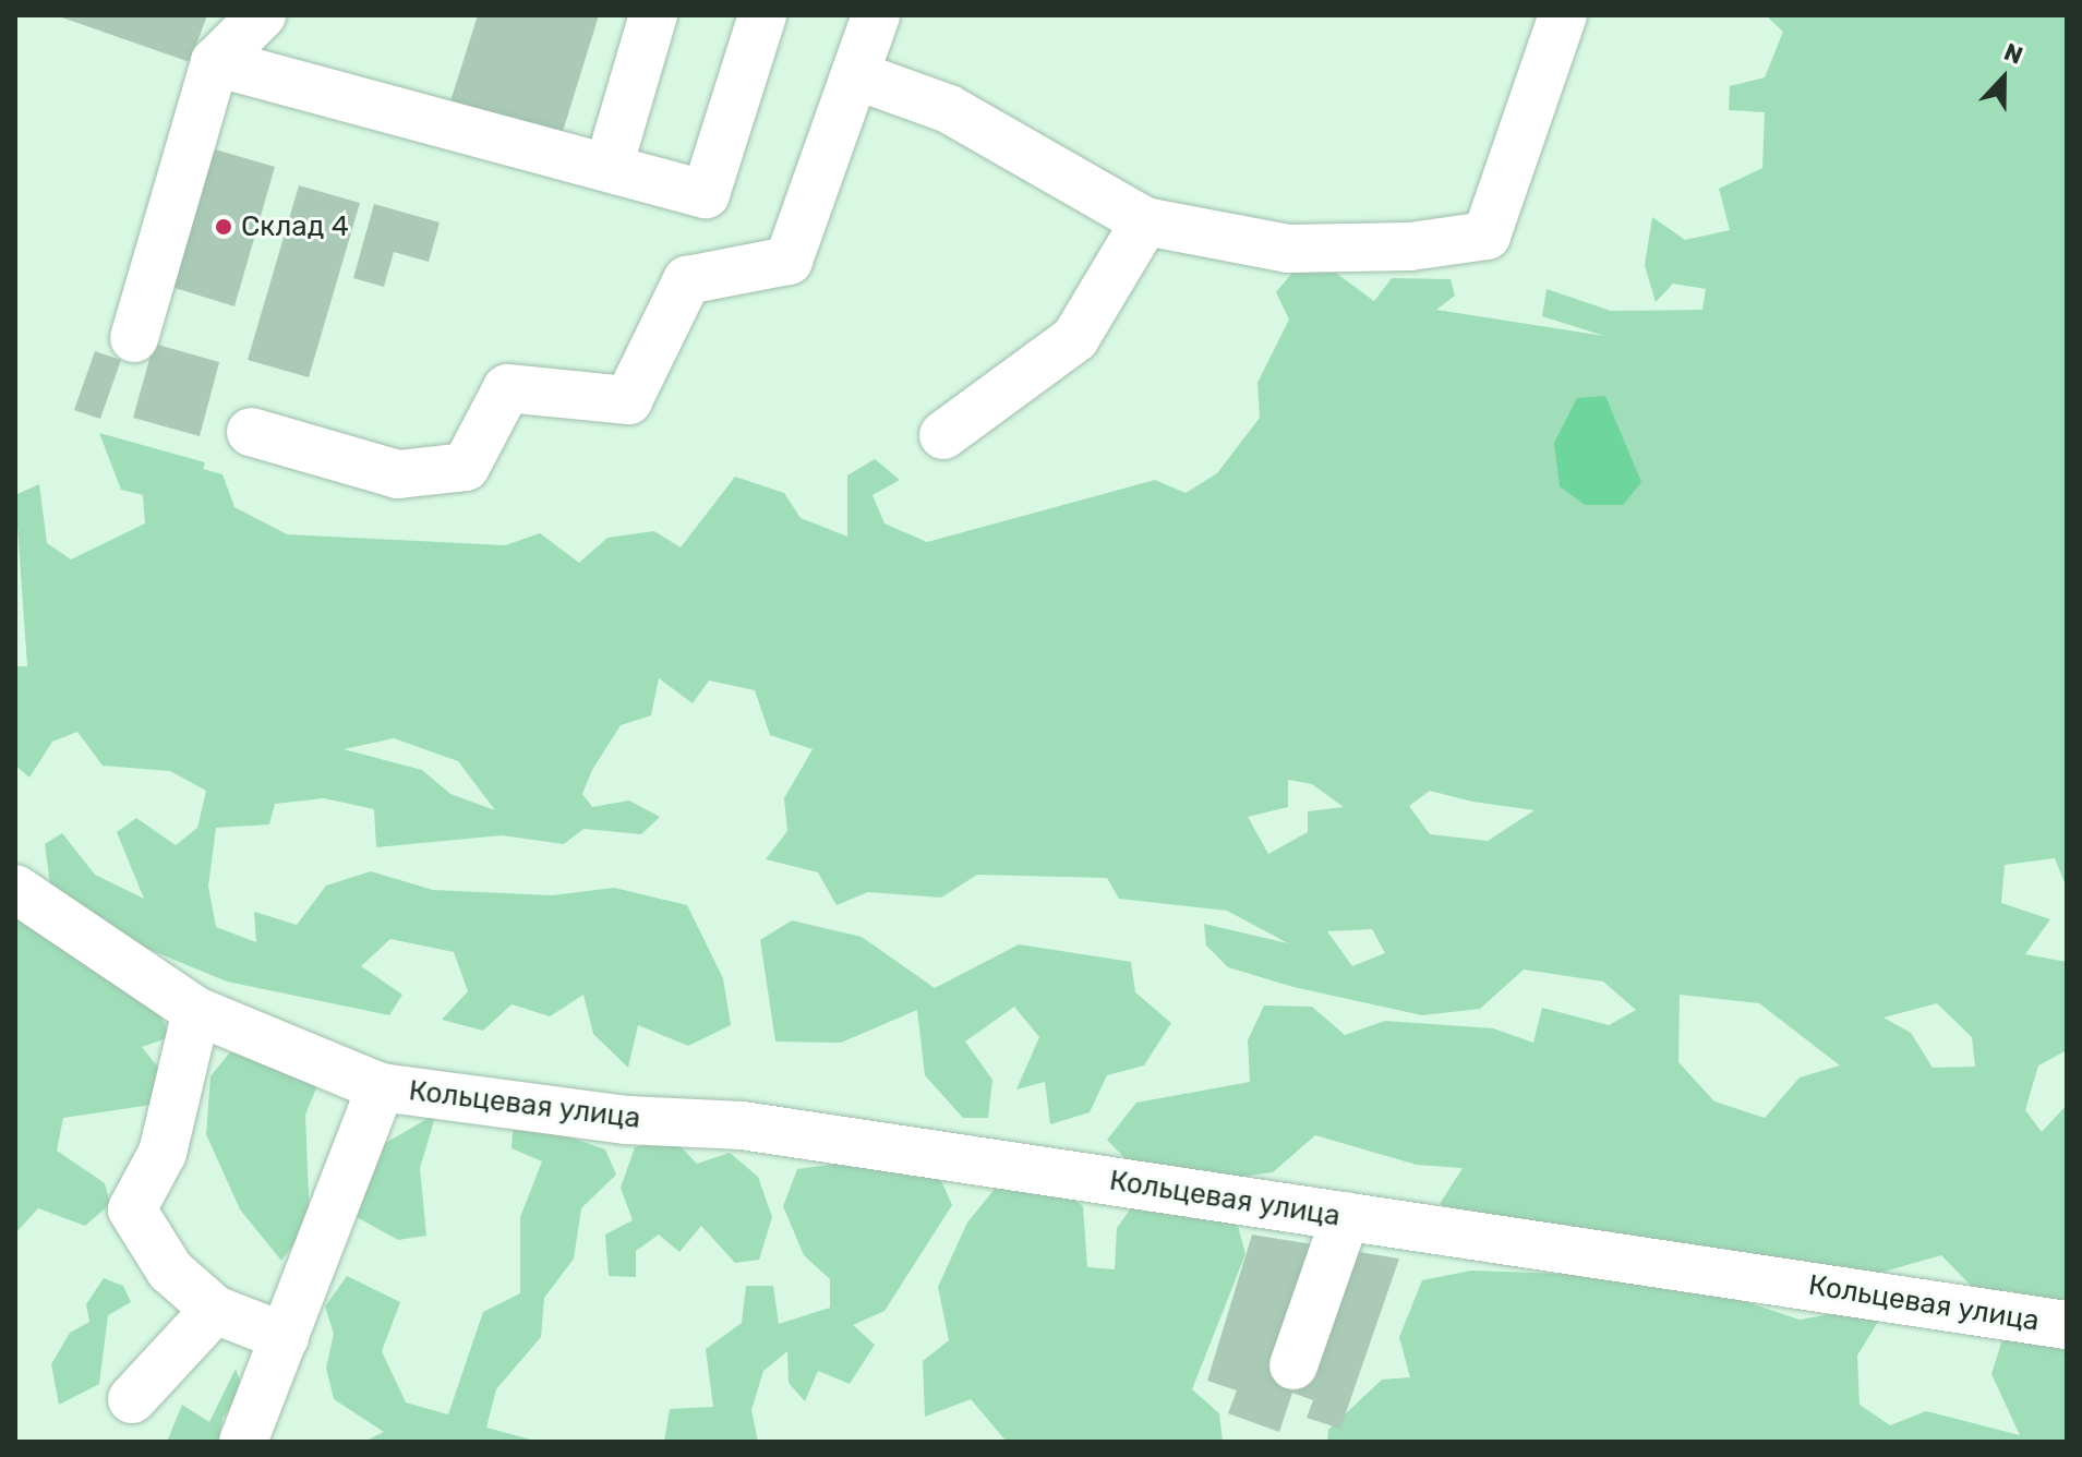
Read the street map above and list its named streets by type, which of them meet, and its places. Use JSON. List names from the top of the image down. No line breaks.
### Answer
{"streets":{"street":["Кольцевая улица"]},"places":["Склад 4"],"north":"top"}
